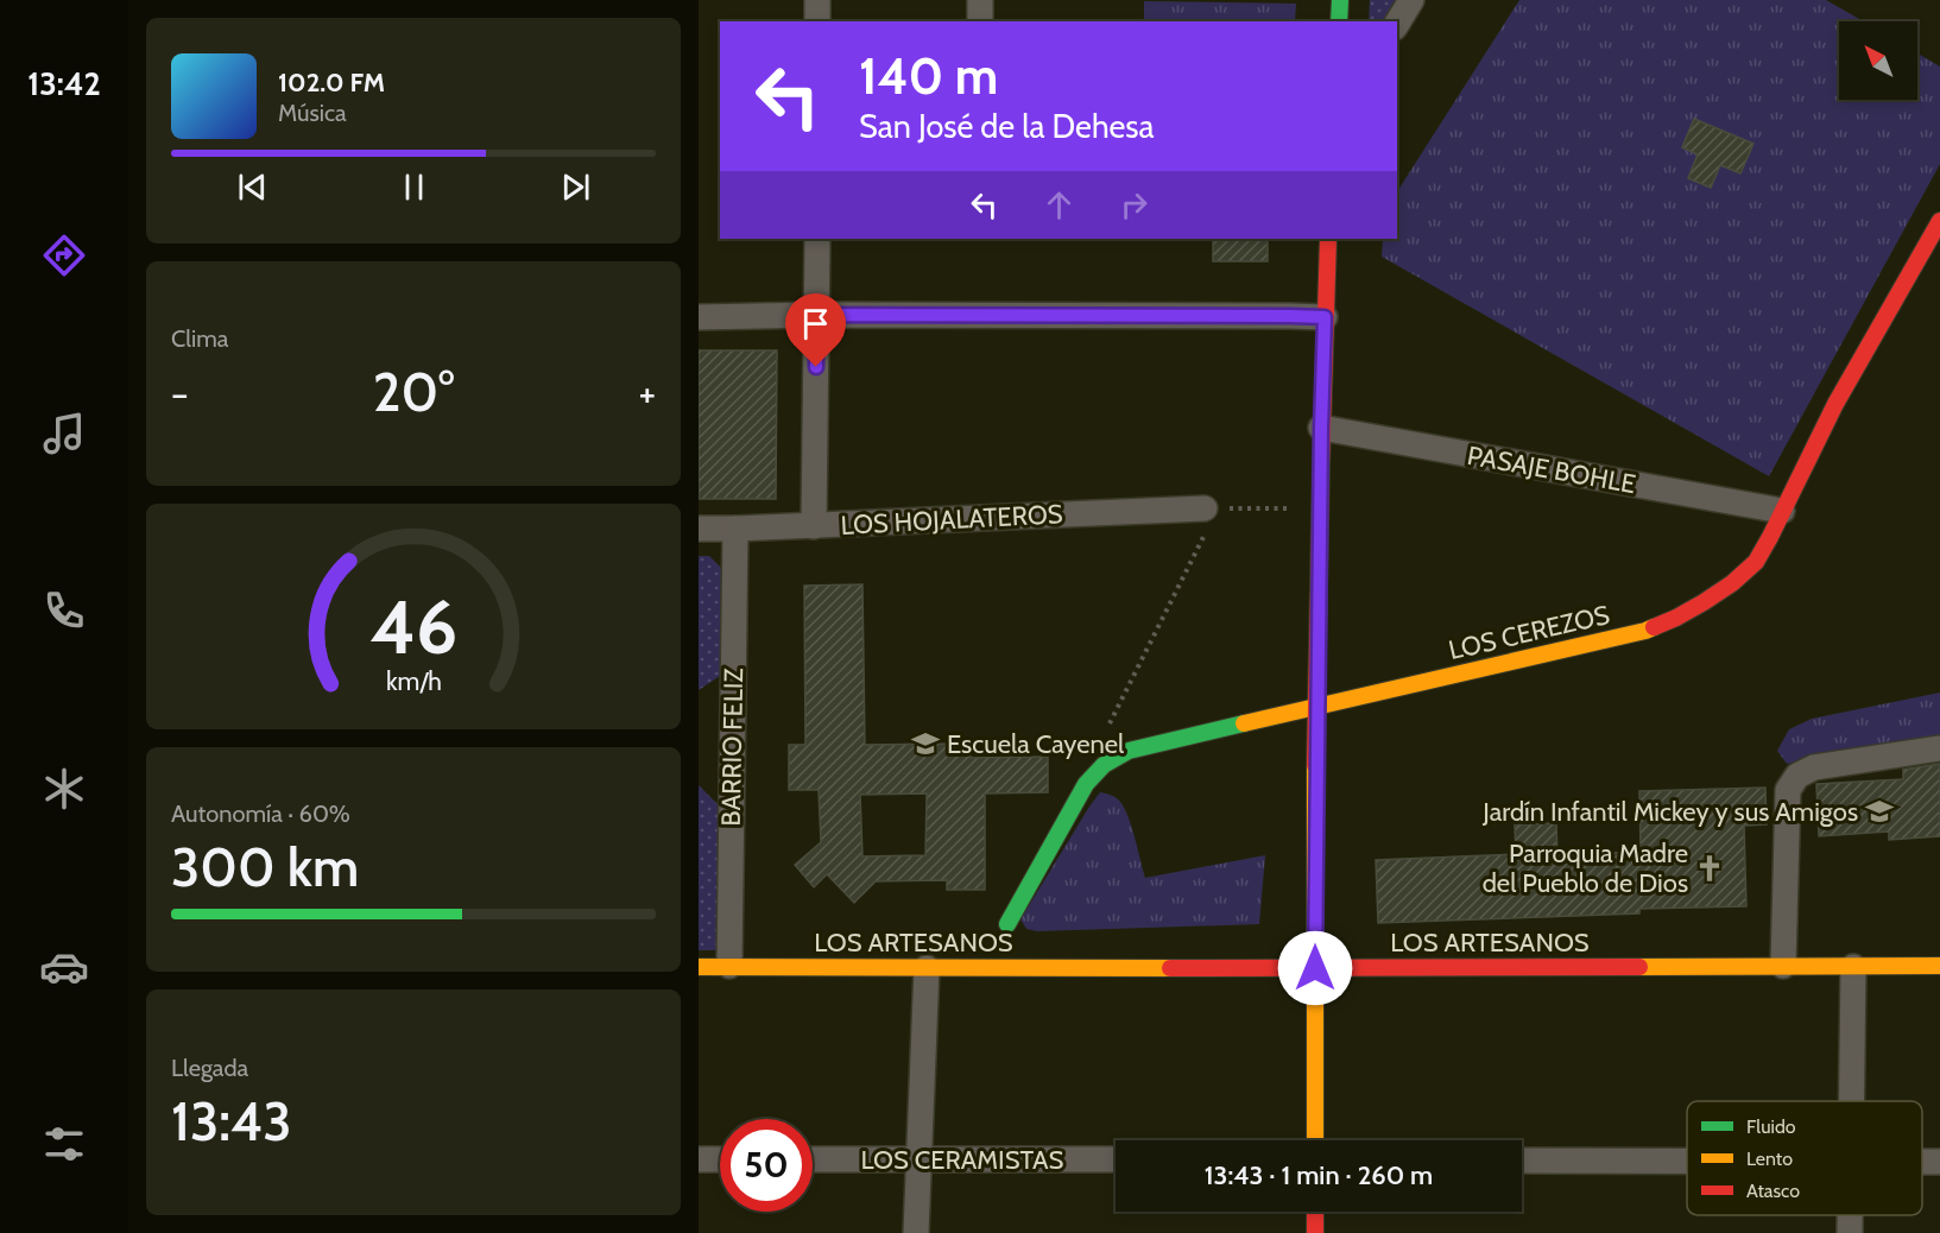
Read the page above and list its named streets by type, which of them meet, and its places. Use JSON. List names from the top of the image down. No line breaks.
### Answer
{"streets":{"street":["PASAJE BOHLE","LOS HOJALATEROS","LOS CEREZOS","BARRIO FELIZ","LOS ARTESANOS","LOS CERAMISTAS"]},"crossings":[["PASAJE BOHLE","LOS CEREZOS"],["LOS HOJALATEROS","BARRIO FELIZ"],["BARRIO FELIZ","LOS ARTESANOS"]],"places":{"school or university":["Escuela Cayenel","Jardín Infantil Mickey y sus Amigos"],"church":["Parroquia Madre del Pueblo de Dios"]},"legend":["Fluido","Lento","Atasco"],"north":"top left","page":{"tabs":"13:42","turn":["140 m","San José de la Dehesa"],"song":["102.0 FM","Música"],"tile":["Clima",["Autonomía · 60%","300 km"],["Llegada","13:43"]],"heat":["−","20°","+"],"limit":"50","trip":"13:43 · 1 min · 260 m","gauge":["46","km/h"]}}
